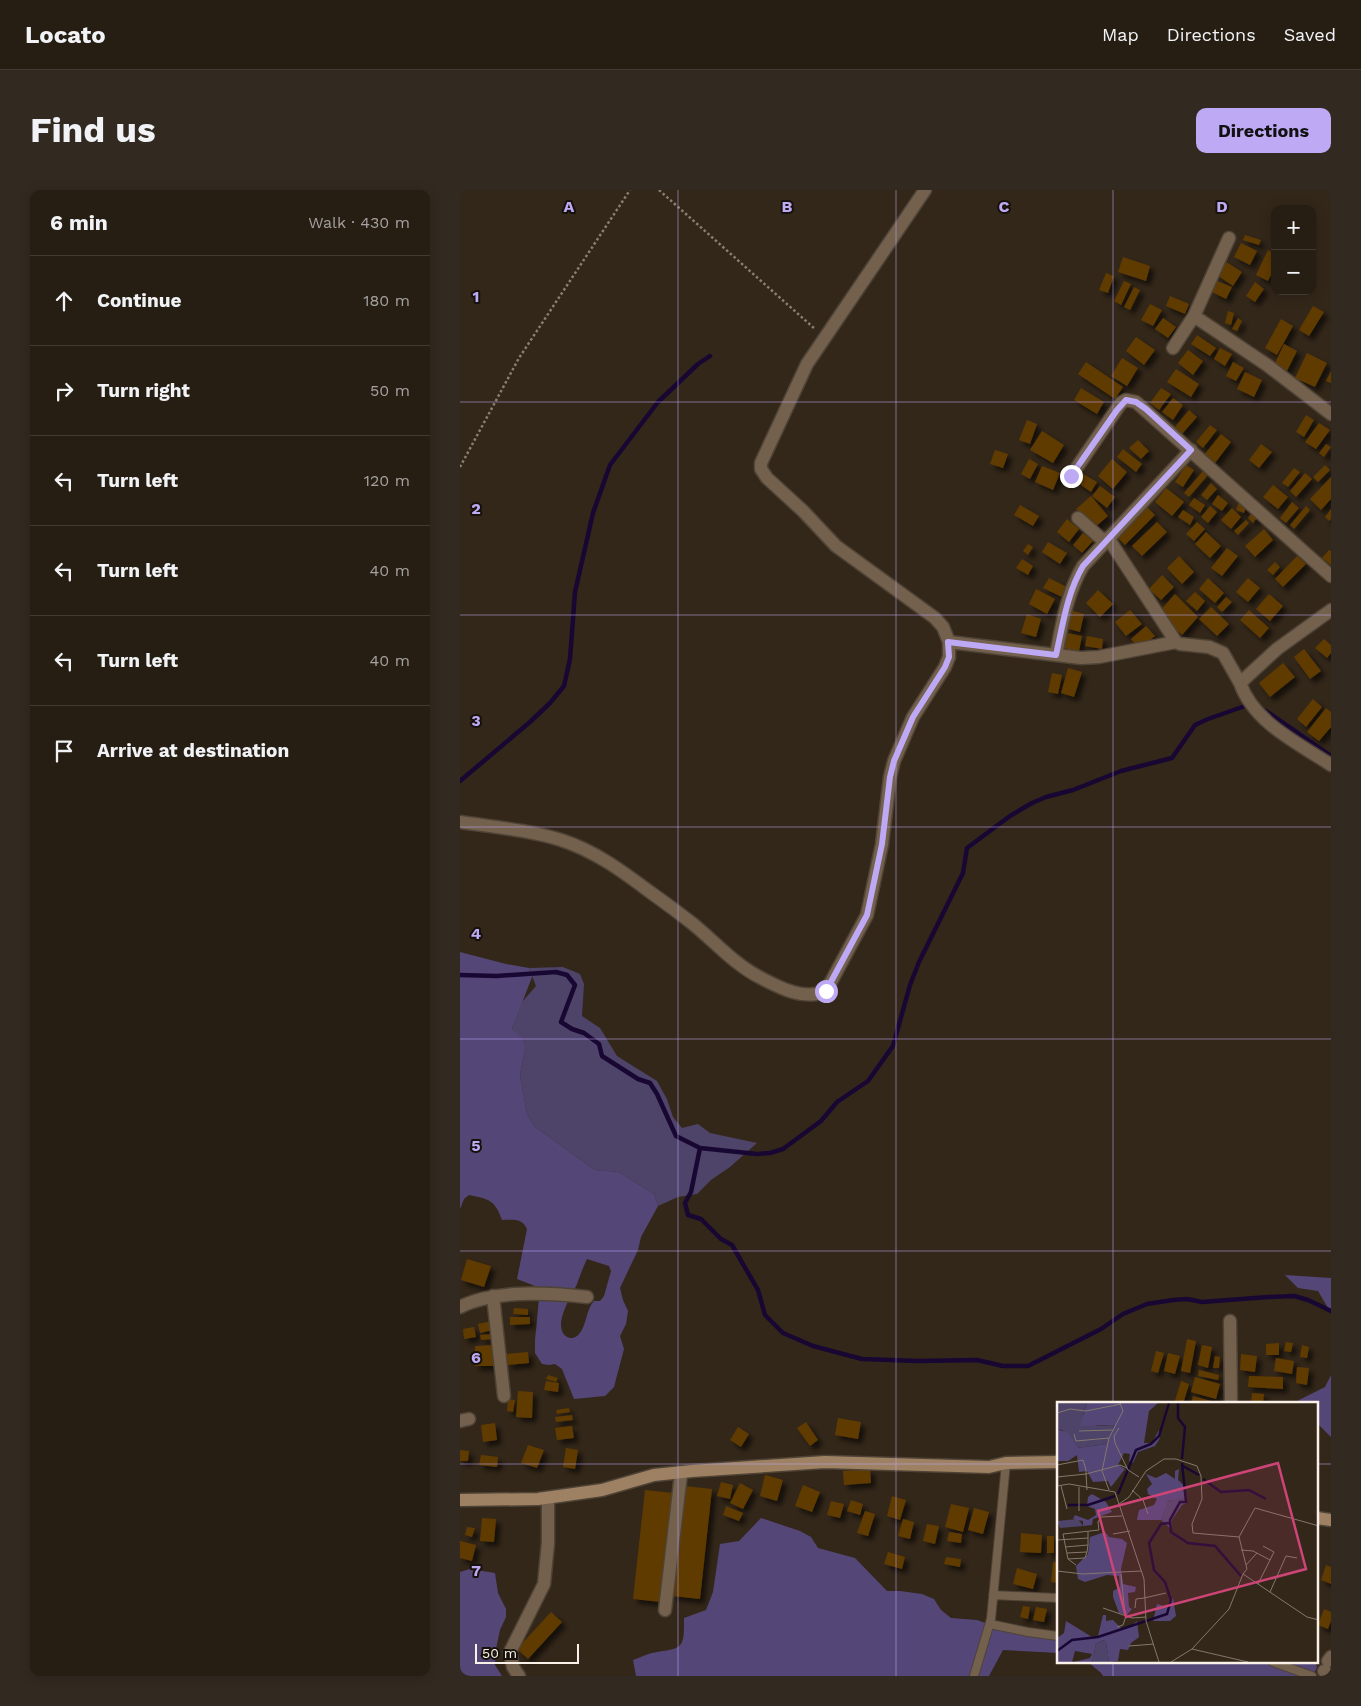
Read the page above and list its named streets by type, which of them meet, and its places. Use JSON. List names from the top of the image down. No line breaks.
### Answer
{"scale_bar":"50 m","page":{"header":"Locato","nav":["Map","Directions","Saved"],"buttons":"Directions","title":"Find us","heading":["6 min","Walk · 430 m"],"map_buttons":["+","−"],"list":[["Continue","180 m"],["Turn right","50 m"],["Turn left","120 m"],["Turn left","40 m"],["Turn left","40 m"],"Arrive at destination"],"scale":"50 m"},"grid":{"columns":["A","B","C","D"],"rows":["1","2","3","4","5","6","7"]}}
